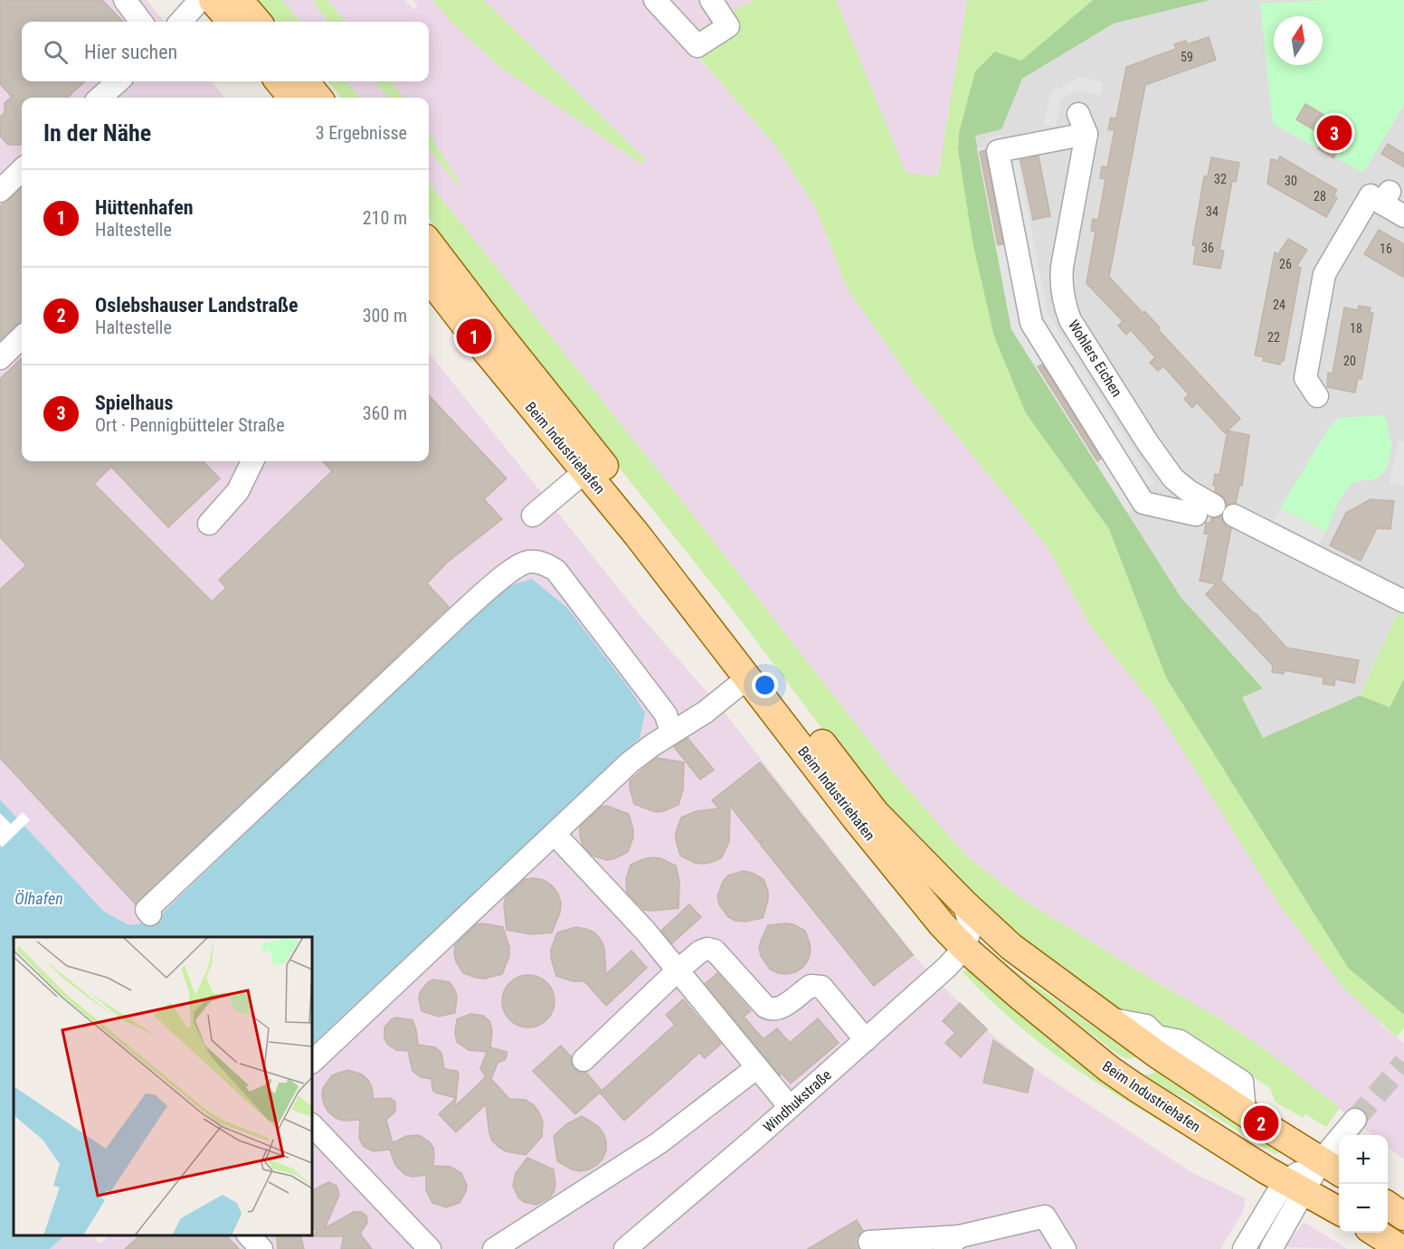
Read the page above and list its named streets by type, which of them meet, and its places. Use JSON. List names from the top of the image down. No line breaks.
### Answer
{"streets":{"main road":["Beim Industriehafen"],"street":["Wohlers Eichen","Windhukstraße"]},"crossings":[["Beim Industriehafen","Windhukstraße"]],"water":["Ölhafen"],"house_numbers":["59","32","30","28","34","36","16","26","24","18","22","20"],"north":"top","page":{"search":"Hier suchen","heading":["In der Nähe","3 Ergebnisse"],"pins":["3","1","2"],"list":[{"mark":"1","name":"Hüttenhafen","note":"Haltestelle","value":"210 m"},{"mark":"2","name":"Oslebshauser Landstraße","note":"Haltestelle","value":"300 m"},{"mark":"3","name":"Spielhaus","note":"Ort · Pennigbütteler Straße","value":"360 m"}],"map_buttons":["+","−"]}}
